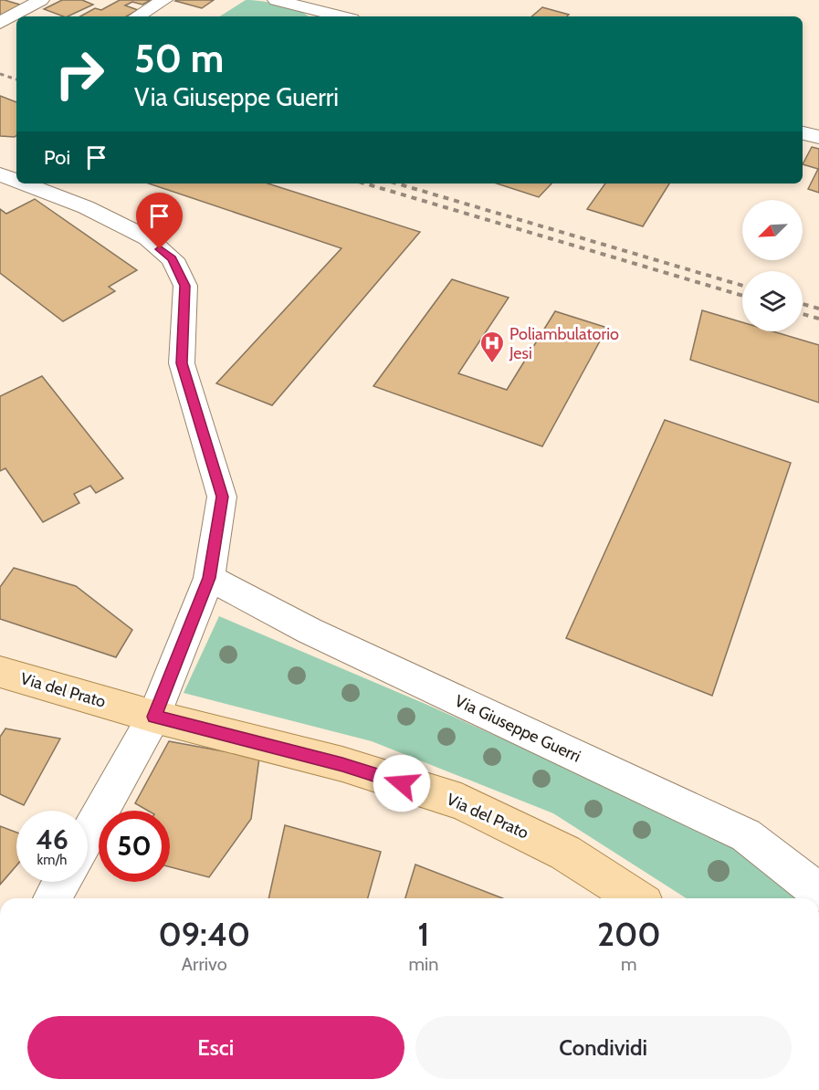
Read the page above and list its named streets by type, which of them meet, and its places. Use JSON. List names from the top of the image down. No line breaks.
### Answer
{"streets":{"main road":["Via del Prato"],"street":["Via Giuseppe Guerri"]},"places":{"hospital":["Poliambulatorio Jesi"]},"north":"bottom left","page":{"turn":["50 m","Via Giuseppe Guerri"],"then":"Poi","speed":"46 km/h","limit":"50","eta":["09:40","Arrivo","1","min","200","m"],"buttons":["Esci","Condividi"]}}
